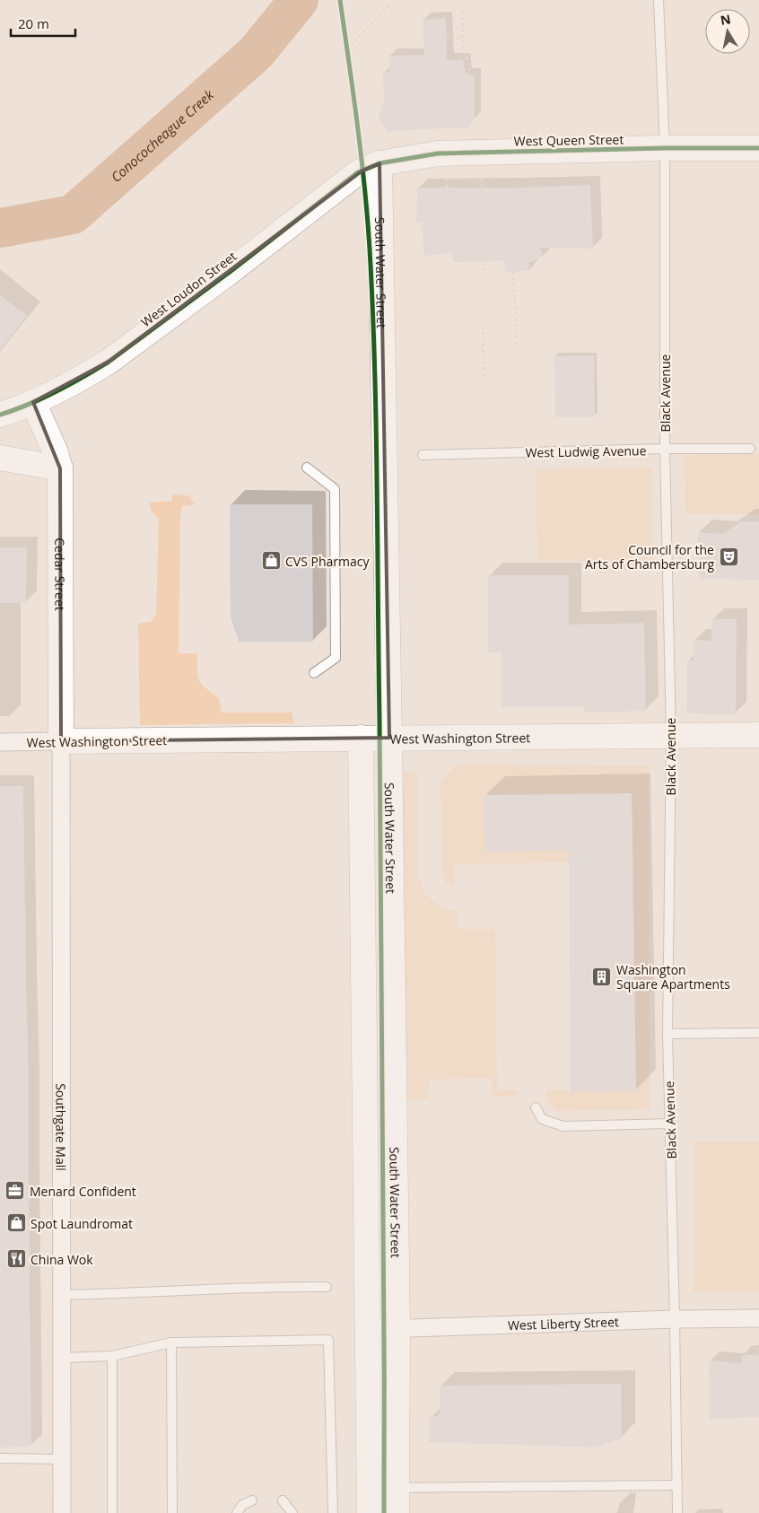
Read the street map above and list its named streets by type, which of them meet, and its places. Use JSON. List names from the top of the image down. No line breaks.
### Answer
{"streets":{"main road":["West Queen Street","South Water Street","West Loudon Street","Cedar Street","West Washington Street"],"street":["Southgate Mall","West Liberty Street"],"lane":["Black Avenue","West Ludwig Avenue"]},"crossings":[["West Queen Street","South Water Street"],["West Queen Street","West Loudon Street"],["West Queen Street","Black Avenue"],["South Water Street","West Loudon Street"],["South Water Street","West Washington Street"],["South Water Street","West Liberty Street"],["West Loudon Street","Cedar Street"],["Black Avenue","West Ludwig Avenue"],["Black Avenue","West Washington Street"],["Black Avenue","West Liberty Street"],["Cedar Street","West Washington Street"],["Cedar Street","Southgate Mall"],["West Washington Street","Southgate Mall"]],"water":["Conococheague Creek"],"places":{"theatre":["Council for the Arts of Chambersburg"],"shop":["CVS Pharmacy","Spot Laundromat"],"building":["Washington Square Apartments"],"office":["Menard Confident"],"restaurant":["China Wok"]},"scale_bar":"20 m","north":"top"}
